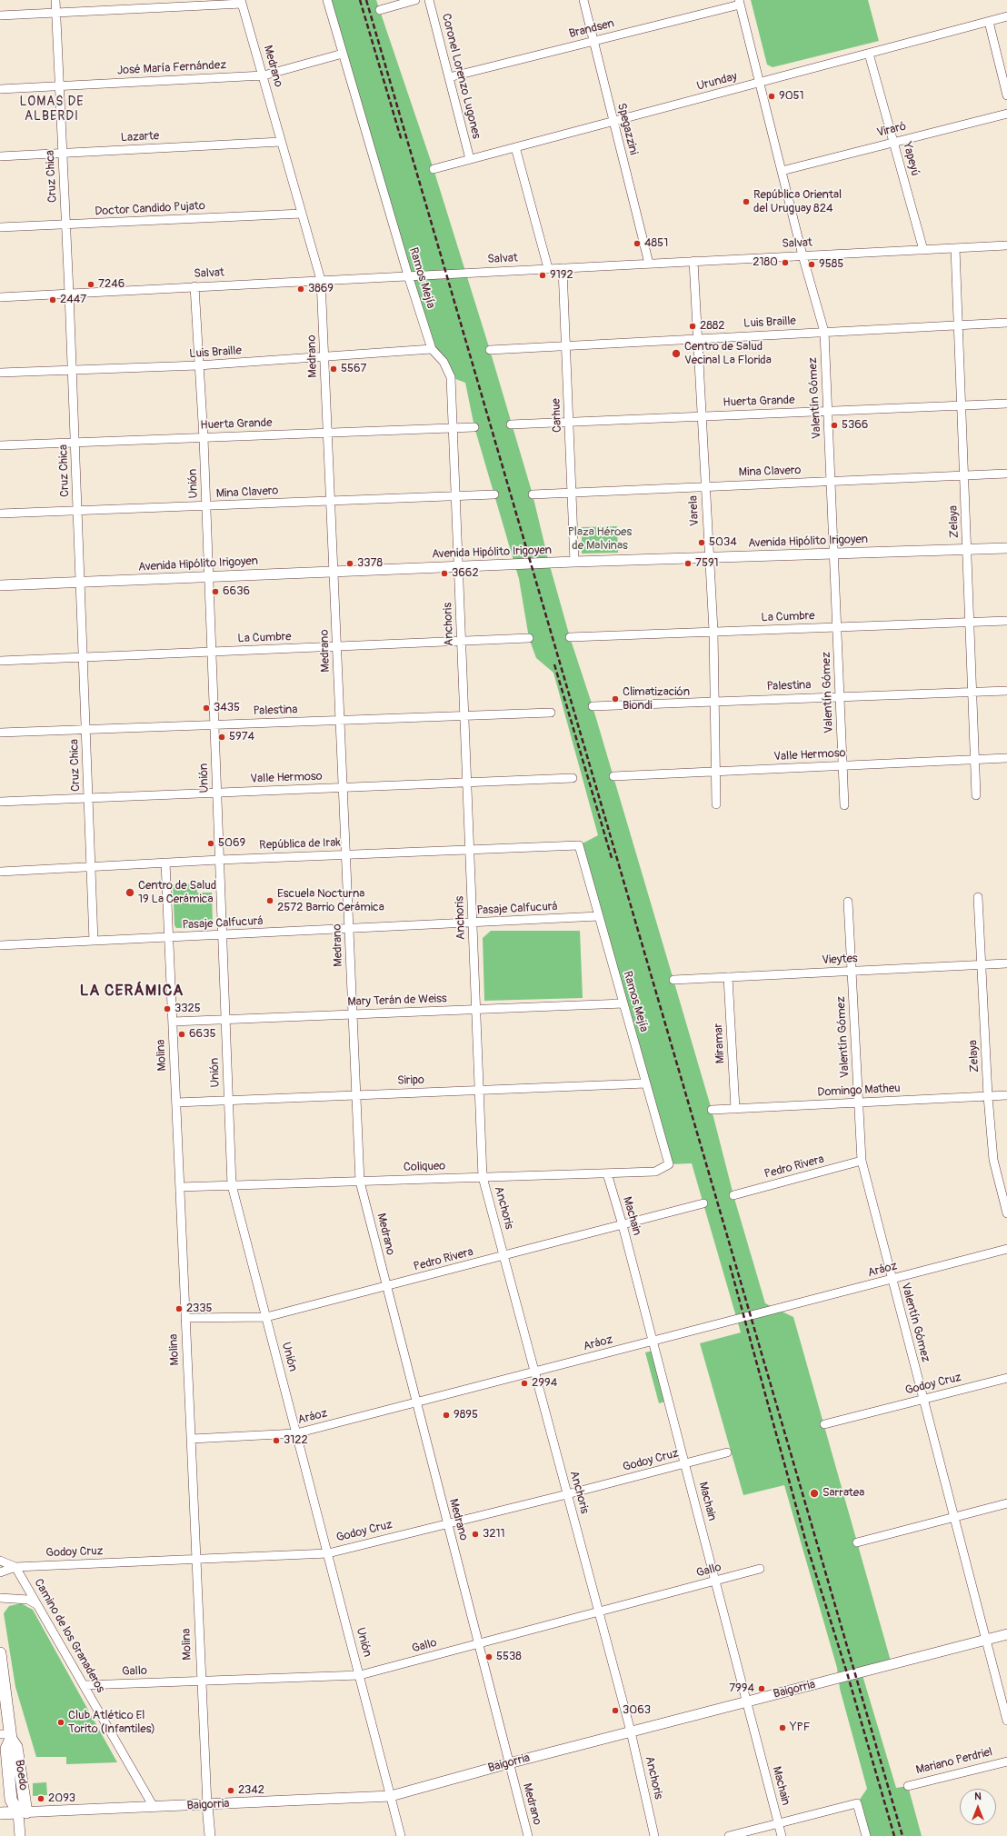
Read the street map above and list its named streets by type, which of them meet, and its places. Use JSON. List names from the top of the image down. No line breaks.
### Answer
{"streets":{"main road":["Baigorria","Boedo"],"street":["Brandsen","Medrano","José María Fernández","Coronel Lorenzo Lugones","Urunday","Spegazzini","Viraró","Lazarte","Yapeyú","Cruz Chica","Doctor Candido Pujato","Salvat","Ramos Mejía","Luis Braille","Valentín Gómez","Huerta Grande","Carhue","Mina Clavero","Unión","Varela","Zelaya","Avenida Hipólito Irigoyen","La Cumbre","Anchoris","Palestina","Valle Hermoso","República de Irak","Pasaje Calfucurá","Vieytes","Mary Terán de Weiss","Miramar","Molina","Siripo","Domingo Matheu","Coliqueo","Pedro Rivera","Machain","Aráoz","Godoy Cruz","Gallo","Camino de los Granaderos","Mariano Perdriel"]},"crossings":[["Brandsen","Coronel Lorenzo Lugones"],["Brandsen","Spegazzini"],["Brandsen","Valentín Gómez"],["Medrano","José María Fernández"],["Medrano","Lazarte"],["Medrano","Doctor Candido Pujato"],["Medrano","Salvat"],["Medrano","Luis Braille"],["Medrano","Huerta Grande"],["Medrano","Mina Clavero"],["Medrano","Avenida Hipólito Irigoyen"],["Medrano","La Cumbre"],["Medrano","Palestina"],["Medrano","Valle Hermoso"],["Medrano","República de Irak"],["Medrano","Pasaje Calfucurá"],["Medrano","Mary Terán de Weiss"],["Medrano","Siripo"],["Medrano","Coliqueo"],["Medrano","Pedro Rivera"],["Medrano","Aráoz"],["Medrano","Godoy Cruz"],["Medrano","Gallo"],["Medrano","Baigorria"],["José María Fernández","Cruz Chica"],["José María Fernández","Ramos Mejía"],["Coronel Lorenzo Lugones","Urunday"],["Urunday","Spegazzini"],["Urunday","Yapeyú"],["Urunday","Valentín Gómez"],["Spegazzini","Salvat"],["Viraró","Yapeyú"],["Viraró","Valentín Gómez"],["Lazarte","Cruz Chica"],["Yapeyú","Salvat"],["Cruz Chica","Doctor Candido Pujato"],["Cruz Chica","Salvat"],["Cruz Chica","Luis Braille"],["Cruz Chica","Huerta Grande"],["Cruz Chica","Mina Clavero"],["Cruz Chica","Avenida Hipólito Irigoyen"],["Cruz Chica","La Cumbre"],["Cruz Chica","Palestina"],["Cruz Chica","Valle Hermoso"],["Cruz Chica","República de Irak"],["Cruz Chica","Pasaje Calfucurá"],["Salvat","Ramos Mejía"],["Salvat","Valentín Gómez"],["Salvat","Carhue"],["Salvat","Unión"],["Salvat","Varela"],["Salvat","Zelaya"],["Ramos Mejía","Luis Braille"],["Ramos Mejía","Huerta Grande"],["Ramos Mejía","Mina Clavero"],["Ramos Mejía","Avenida Hipólito Irigoyen"],["Ramos Mejía","Anchoris"],["Ramos Mejía","República de Irak"],["Ramos Mejía","Pasaje Calfucurá"],["Ramos Mejía","Mary Terán de Weiss"],["Ramos Mejía","Siripo"],["Ramos Mejía","Coliqueo"],["Luis Braille","Valentín Gómez"],["Luis Braille","Carhue"],["Luis Braille","Unión"],["Luis Braille","Varela"],["Luis Braille","Zelaya"],["Valentín Gómez","Huerta Grande"],["Valentín Gómez","Mina Clavero"],["Valentín Gómez","Avenida Hipólito Irigoyen"],["Valentín Gómez","La Cumbre"],["Valentín Gómez","Palestina"],["Valentín Gómez","Valle Hermoso"],["Valentín Gómez","Vieytes"],["Valentín Gómez","Domingo Matheu"],["Valentín Gómez","Pedro Rivera"],["Valentín Gómez","Aráoz"],["Valentín Gómez","Godoy Cruz"],["Valentín Gómez","Baigorria"],["Huerta Grande","Carhue"],["Huerta Grande","Unión"],["Huerta Grande","Varela"],["Huerta Grande","Zelaya"],["Carhue","Mina Clavero"],["Carhue","Avenida Hipólito Irigoyen"],["Mina Clavero","Unión"],["Mina Clavero","Varela"],["Mina Clavero","Zelaya"],["Unión","Avenida Hipólito Irigoyen"],["Unión","La Cumbre"],["Unión","Palestina"],["Unión","Valle Hermoso"],["Unión","República de Irak"],["Unión","Pasaje Calfucurá"],["Unión","Mary Terán de Weiss"],["Unión","Siripo"],["Unión","Coliqueo"],["Unión","Pedro Rivera"],["Unión","Aráoz"],["Unión","Godoy Cruz"],["Unión","Gallo"],["Unión","Baigorria"],["Varela","Avenida Hipólito Irigoyen"],["Varela","La Cumbre"],["Varela","Palestina"],["Varela","Valle Hermoso"],["Zelaya","Avenida Hipólito Irigoyen"],["Zelaya","La Cumbre"],["Zelaya","Palestina"],["Zelaya","Valle Hermoso"],["Zelaya","Vieytes"],["Zelaya","Domingo Matheu"],["Avenida Hipólito Irigoyen","Anchoris"],["La Cumbre","Anchoris"],["Anchoris","Palestina"],["Anchoris","Valle Hermoso"],["Anchoris","República de Irak"],["Anchoris","Pasaje Calfucurá"],["Anchoris","Mary Terán de Weiss"],["Anchoris","Siripo"],["Anchoris","Coliqueo"],["Anchoris","Pedro Rivera"],["Anchoris","Aráoz"],["Anchoris","Godoy Cruz"],["Anchoris","Gallo"],["Anchoris","Baigorria"],["República de Irak","Molina"],["Pasaje Calfucurá","Molina"],["Vieytes","Miramar"],["Mary Terán de Weiss","Molina"],["Miramar","Domingo Matheu"],["Molina","Siripo"],["Molina","Coliqueo"],["Molina","Pedro Rivera"],["Molina","Aráoz"],["Molina","Godoy Cruz"],["Molina","Gallo"],["Molina","Baigorria"],["Coliqueo","Machain"],["Pedro Rivera","Machain"],["Machain","Aráoz"],["Machain","Godoy Cruz"],["Machain","Gallo"],["Machain","Baigorria"],["Godoy Cruz","Camino de los Granaderos"],["Gallo","Camino de los Granaderos"],["Camino de los Granaderos","Baigorria"],["Baigorria","Boedo"]],"districts":["LOMAS DE ALBERDI","LA CERÁMICA"],"parks":["Plaza Héroes de Malvinas"],"places":["9051","República Oriental del Uruguay 824","4851","2180","9585","9192","7246","3869","2447","2882","Centro de Salud Vecinal La Florida","5567","5366","5034","3378","7591","3662","6636","Climatización Biondi","3435","5974","5069","Centro de Salud 19 La Cerámica","Escuela Nocturna 2572 Barrio Cerámica","3325","6635","2335","2994","9895","3122","Sarratea","3211","5538","7994","3063","Club Atlético El Torito (Infantiles)","YPF","2342","2093"],"north":"top"}
